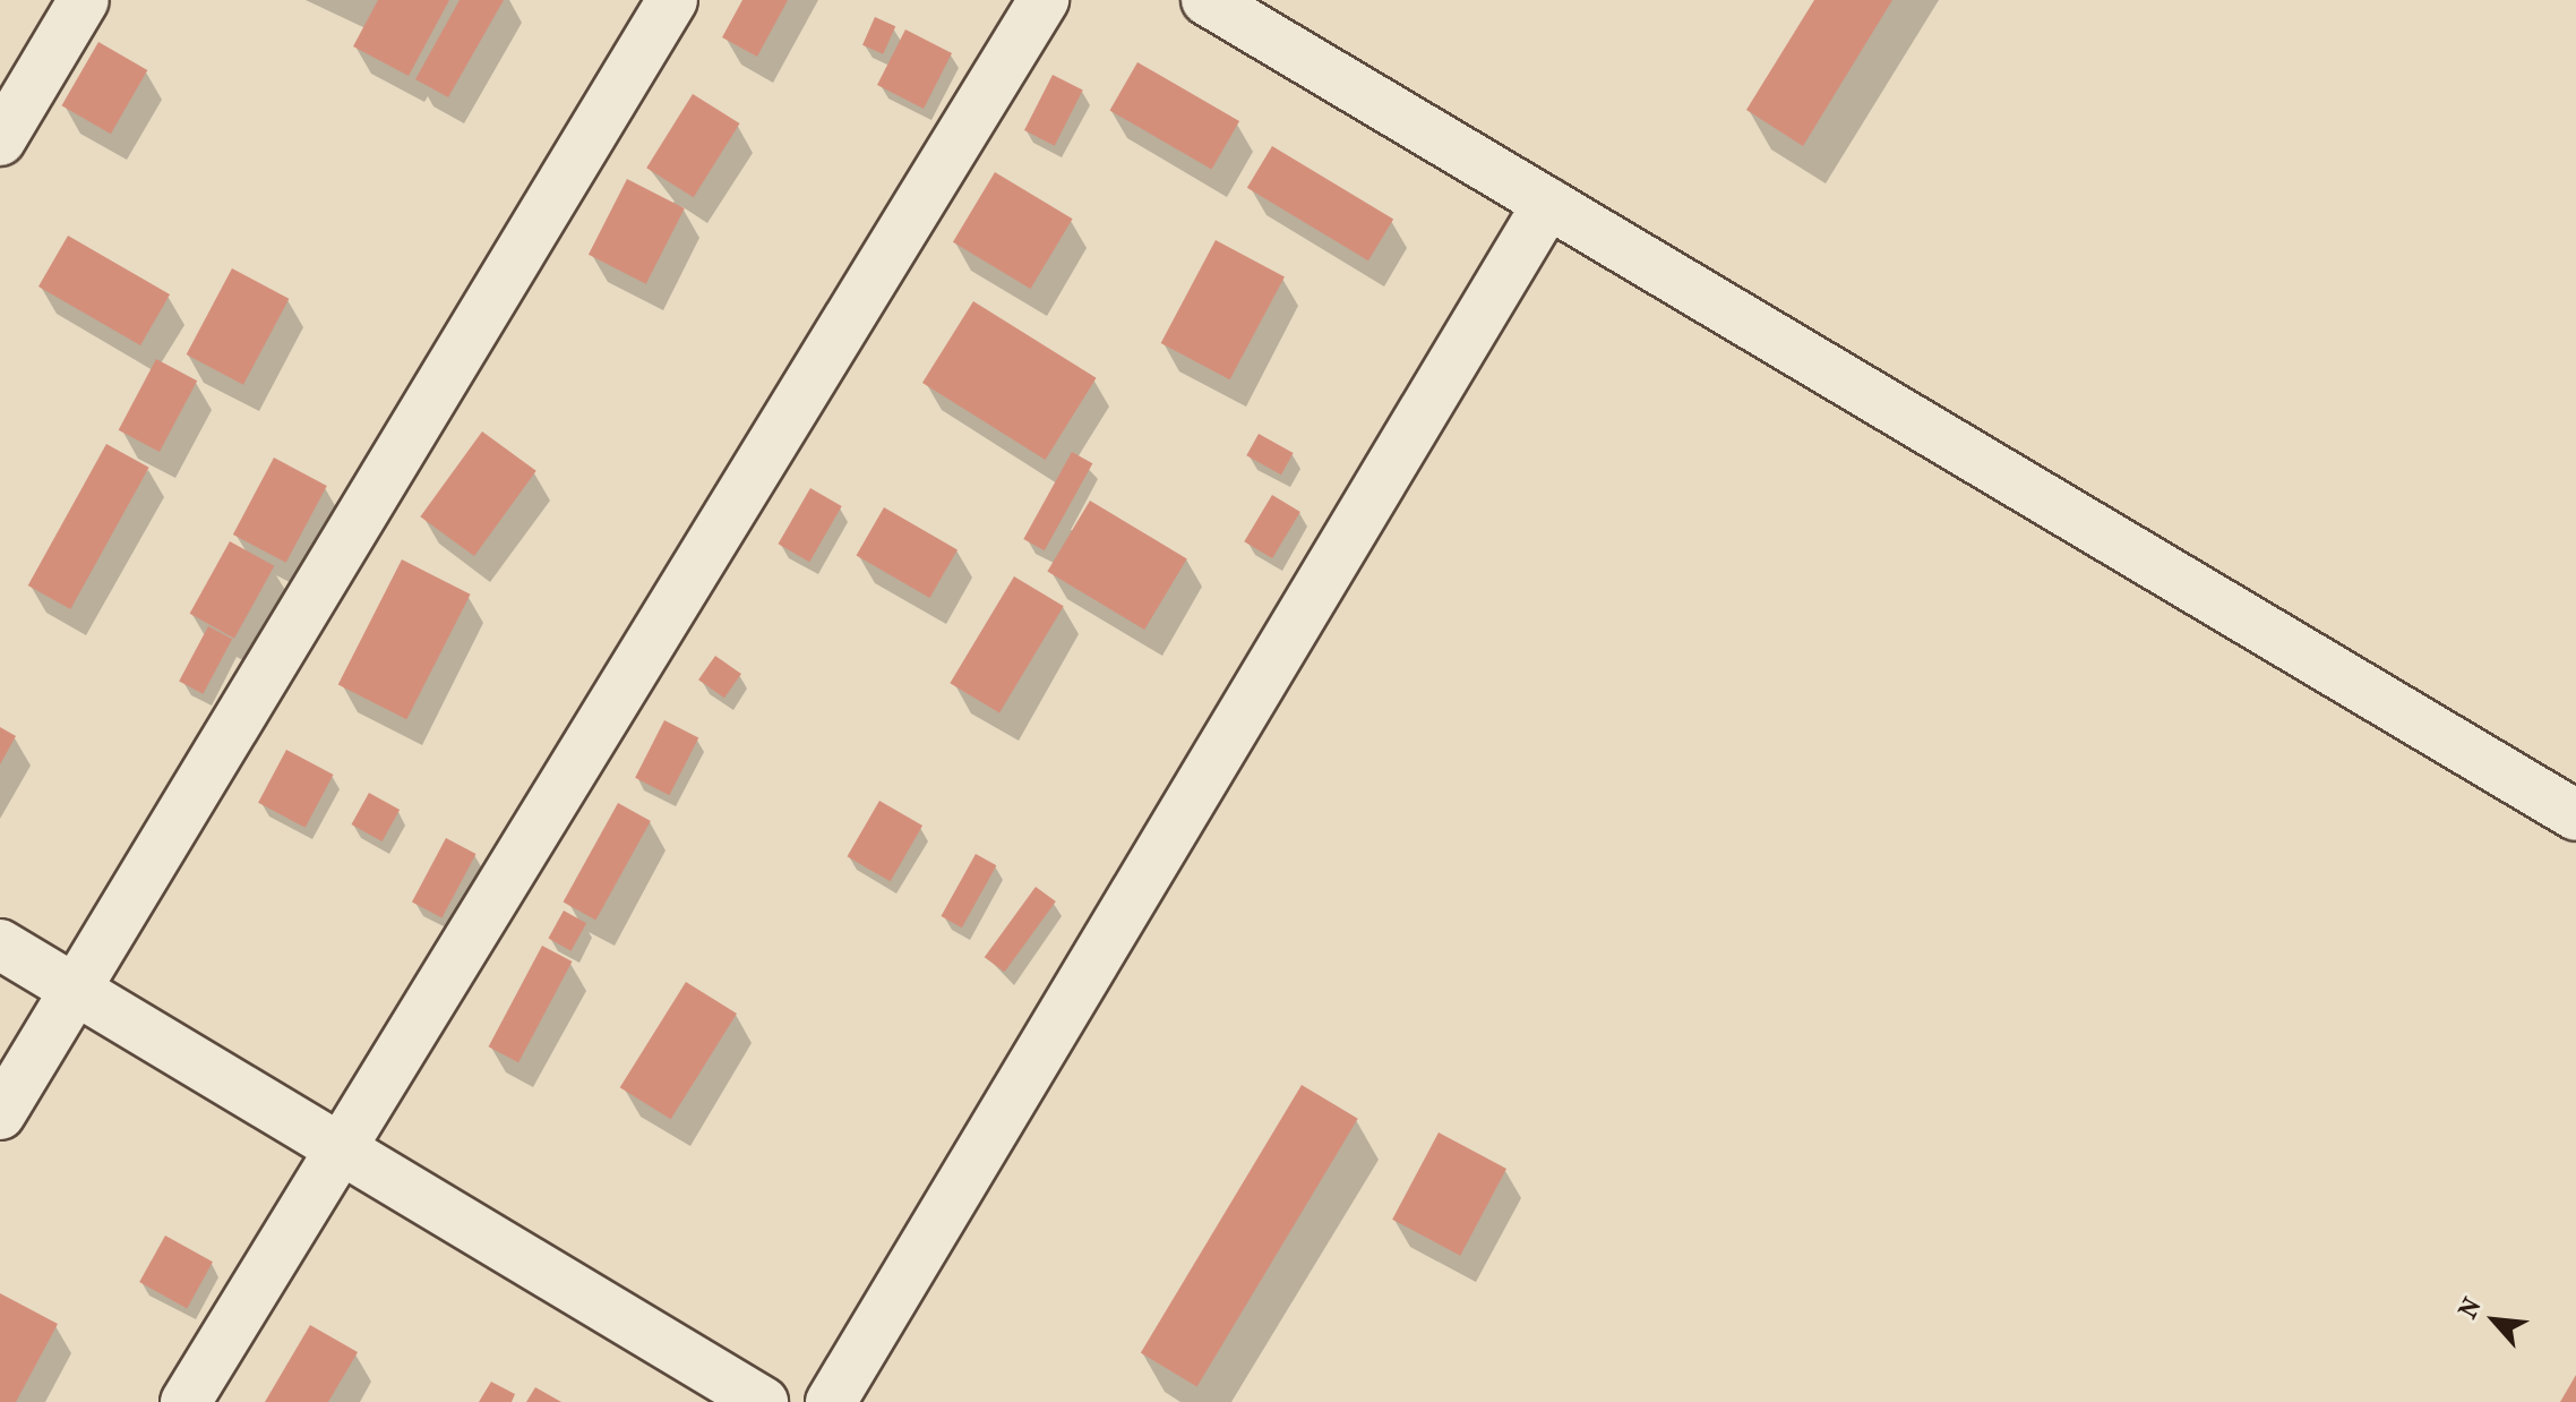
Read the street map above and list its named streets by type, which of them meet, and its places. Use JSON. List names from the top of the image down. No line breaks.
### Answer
{"north":"top left"}
